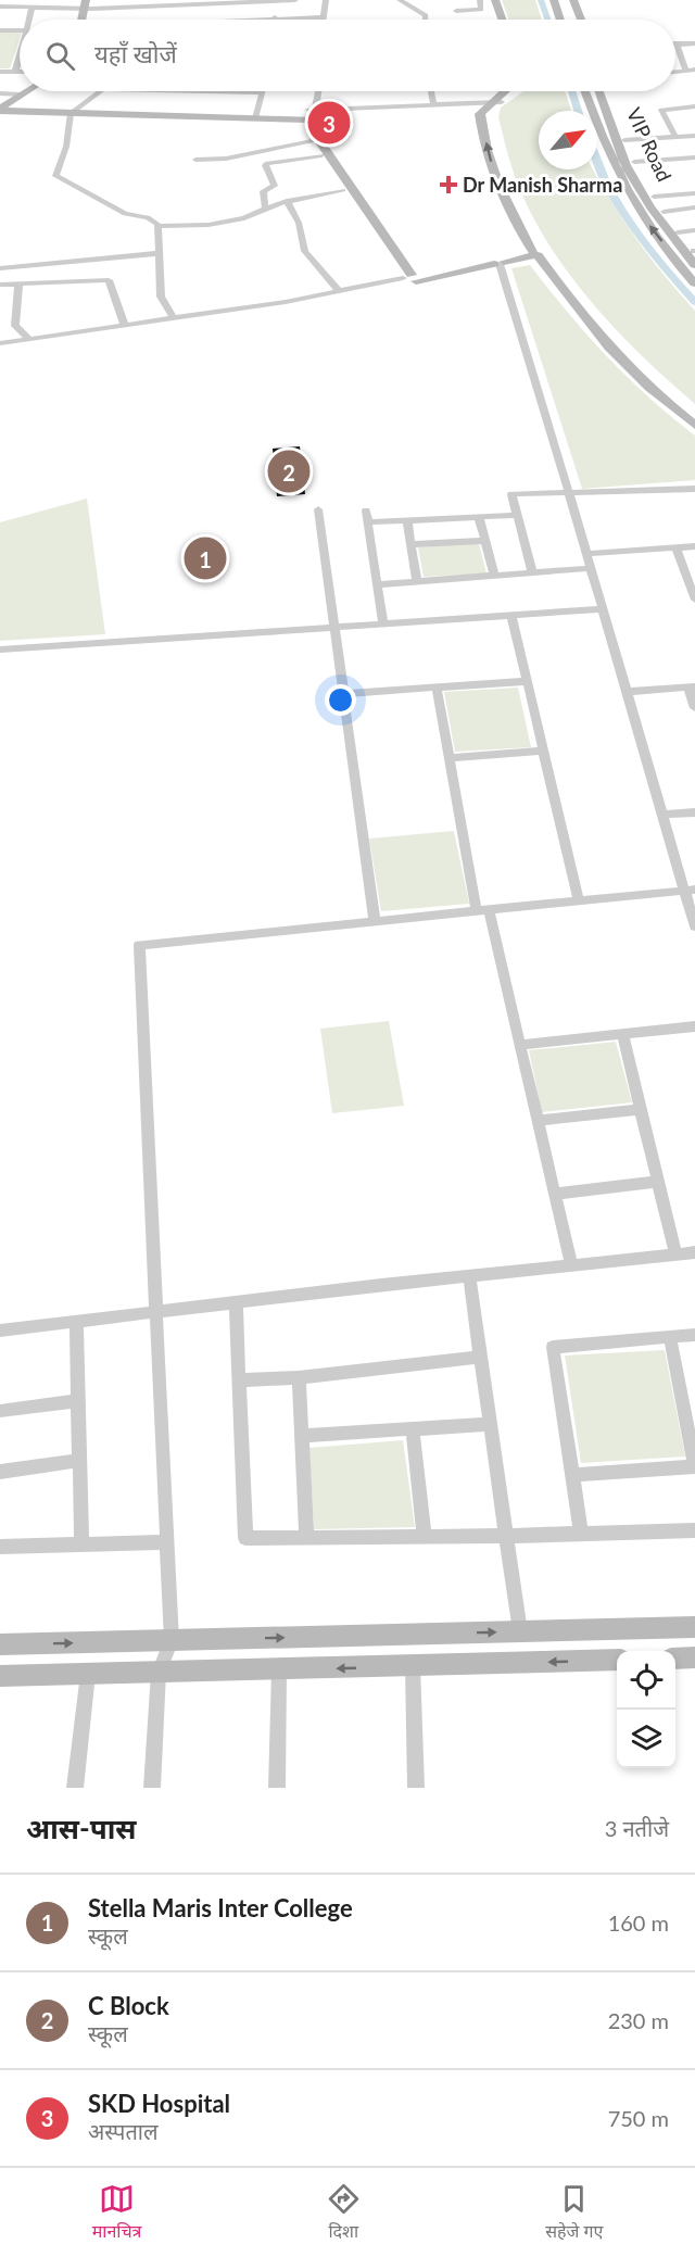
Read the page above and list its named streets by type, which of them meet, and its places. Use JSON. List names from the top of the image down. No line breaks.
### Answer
{"streets":{"street":["VIP Road"]},"places":{"health":["Dr Manish Sharma"]},"north":"top right","page":{"search":"यहाँ खोजें","pins":["3","2","1"],"heading":["आस-पास","3 नतीजे"],"list":[{"mark":"1","name":"Stella Maris Inter College","note":"स्कूल","value":"160 m"},{"mark":"2","name":"C Block","note":"स्कूल","value":"230 m"},{"mark":"3","name":"SKD Hospital","note":"अस्पताल","value":"750 m"}],"nav":["मानचित्र","दिशा","सहेजे गए"]}}
